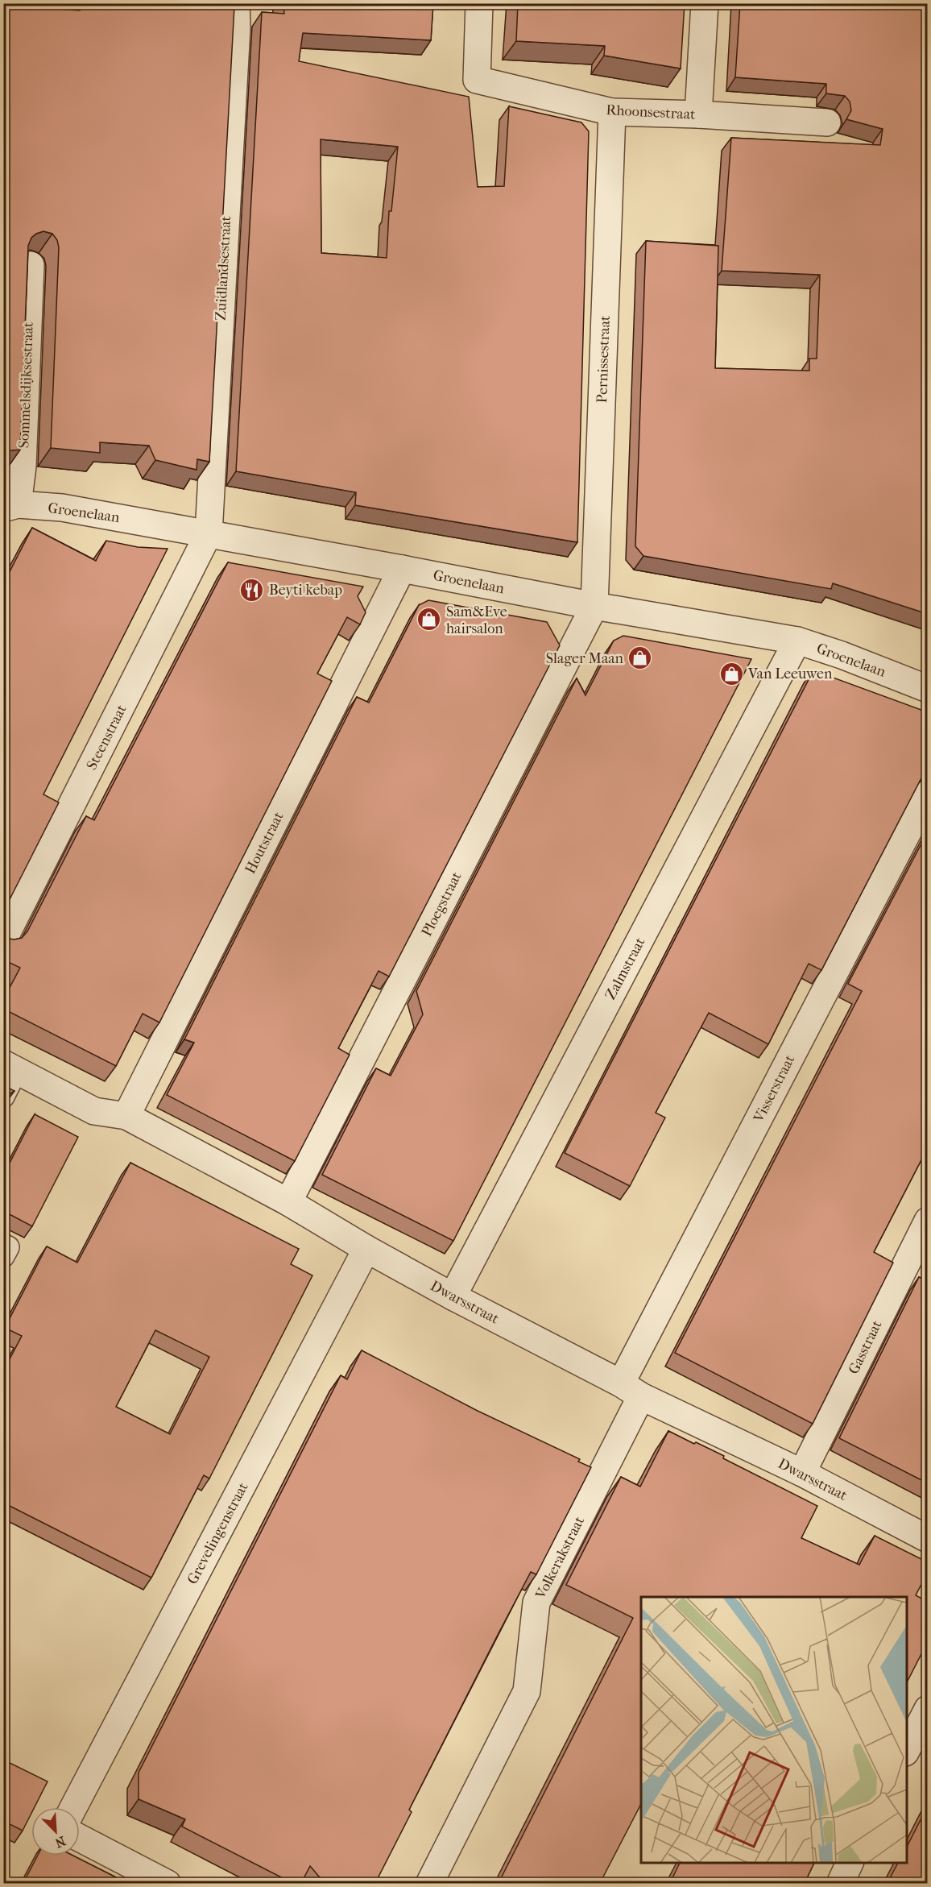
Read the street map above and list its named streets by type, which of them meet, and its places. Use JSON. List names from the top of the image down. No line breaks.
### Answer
{"streets":{"street":["Rhoonsestraat","Zuidlandsestraat","Pernissestraat","Sommelsdijksestraat","Groenelaan","Steenstraat","Houtstraat","Ploegstraat","Zalmstraat","Visserstraat","Dwarsstraat","Gasstraat","Grevelingenstraat","Volkerakstraat"]},"crossings":[["Rhoonsestraat","Pernissestraat"],["Zuidlandsestraat","Groenelaan"],["Zuidlandsestraat","Steenstraat"],["Pernissestraat","Groenelaan"],["Pernissestraat","Ploegstraat"],["Sommelsdijksestraat","Groenelaan"],["Groenelaan","Steenstraat"],["Groenelaan","Houtstraat"],["Groenelaan","Ploegstraat"],["Groenelaan","Zalmstraat"],["Houtstraat","Dwarsstraat"],["Ploegstraat","Dwarsstraat"],["Zalmstraat","Dwarsstraat"],["Visserstraat","Dwarsstraat"],["Visserstraat","Volkerakstraat"],["Dwarsstraat","Gasstraat"],["Dwarsstraat","Grevelingenstraat"],["Dwarsstraat","Volkerakstraat"]],"places":{"restaurant":["Beyti kebap"],"shop":["Sam&Eve hairsalon","Slager Maan","Van Leeuwen"]},"north":"bottom right"}
